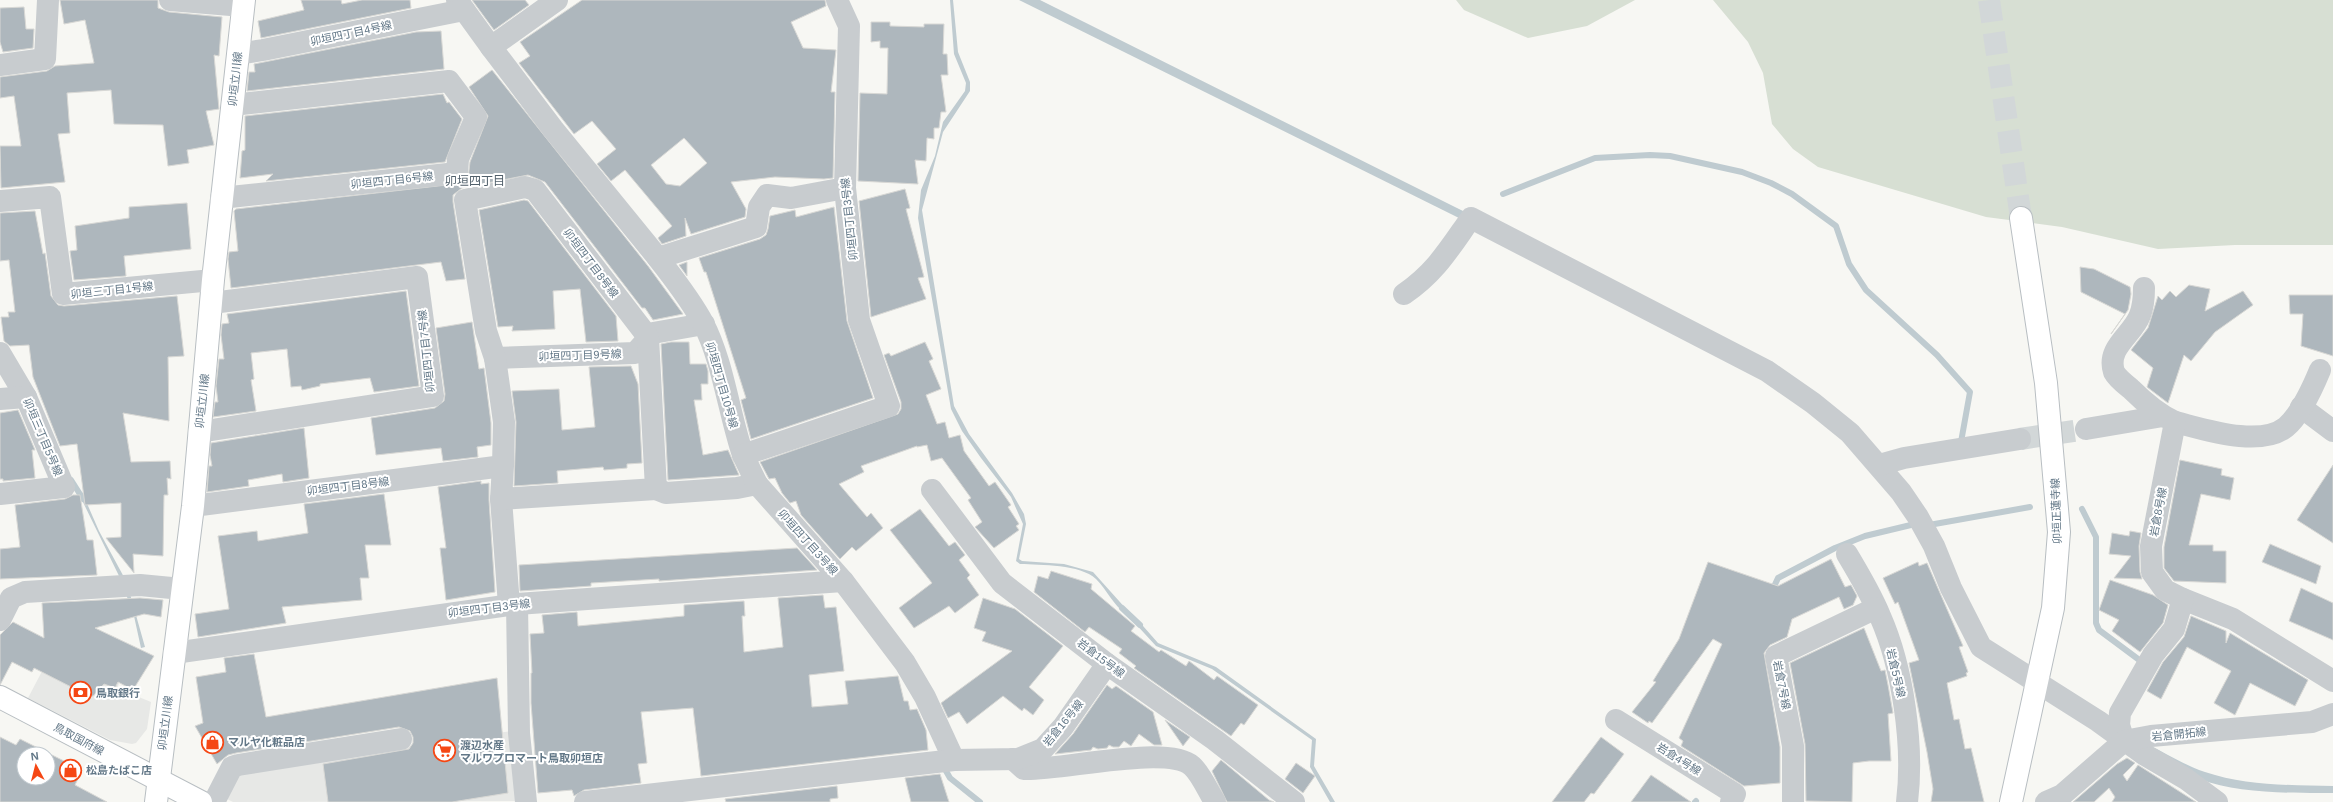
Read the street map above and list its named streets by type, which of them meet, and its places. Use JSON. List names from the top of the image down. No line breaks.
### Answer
{"streets":{"street":["卯垣四丁目4号線","卯垣立川線","卯垣四丁目6号線","卯垣四丁目3号線","卯垣四丁目8号線","卯垣三丁目1号線","卯垣四丁目7号線","卯垣四丁目9号線","卯垣四丁目10号線","卯垣三丁目5号線","卯垣正蓮寺線","岩倉8号線","岩倉15号線","岩倉5号線","岩倉7号線","岩倉16号線","岩倉開拓線","鳥取国府線","岩倉4号線"]},"crossings":[["卯垣四丁目4号線","卯垣立川線"],["卯垣四丁目4号線","卯垣四丁目10号線"],["卯垣立川線","卯垣四丁目6号線"],["卯垣立川線","卯垣四丁目3号線"],["卯垣立川線","卯垣四丁目8号線"],["卯垣立川線","卯垣三丁目1号線"],["卯垣立川線","卯垣四丁目7号線"],["卯垣立川線","鳥取国府線"],["卯垣四丁目3号線","卯垣四丁目10号線"],["卯垣四丁目8号線","卯垣四丁目9号線"],["岩倉15号線","岩倉16号線"],["岩倉5号線","岩倉7号線"]],"districts":["卯垣四丁目"],"places":{"bank":["鳥取銀行"],"shop":["マルヤ化粧品店","松島たばこ店"],"supermarket":["渡辺水産 マルワプロマート鳥取卯垣店"]},"north":"top"}
